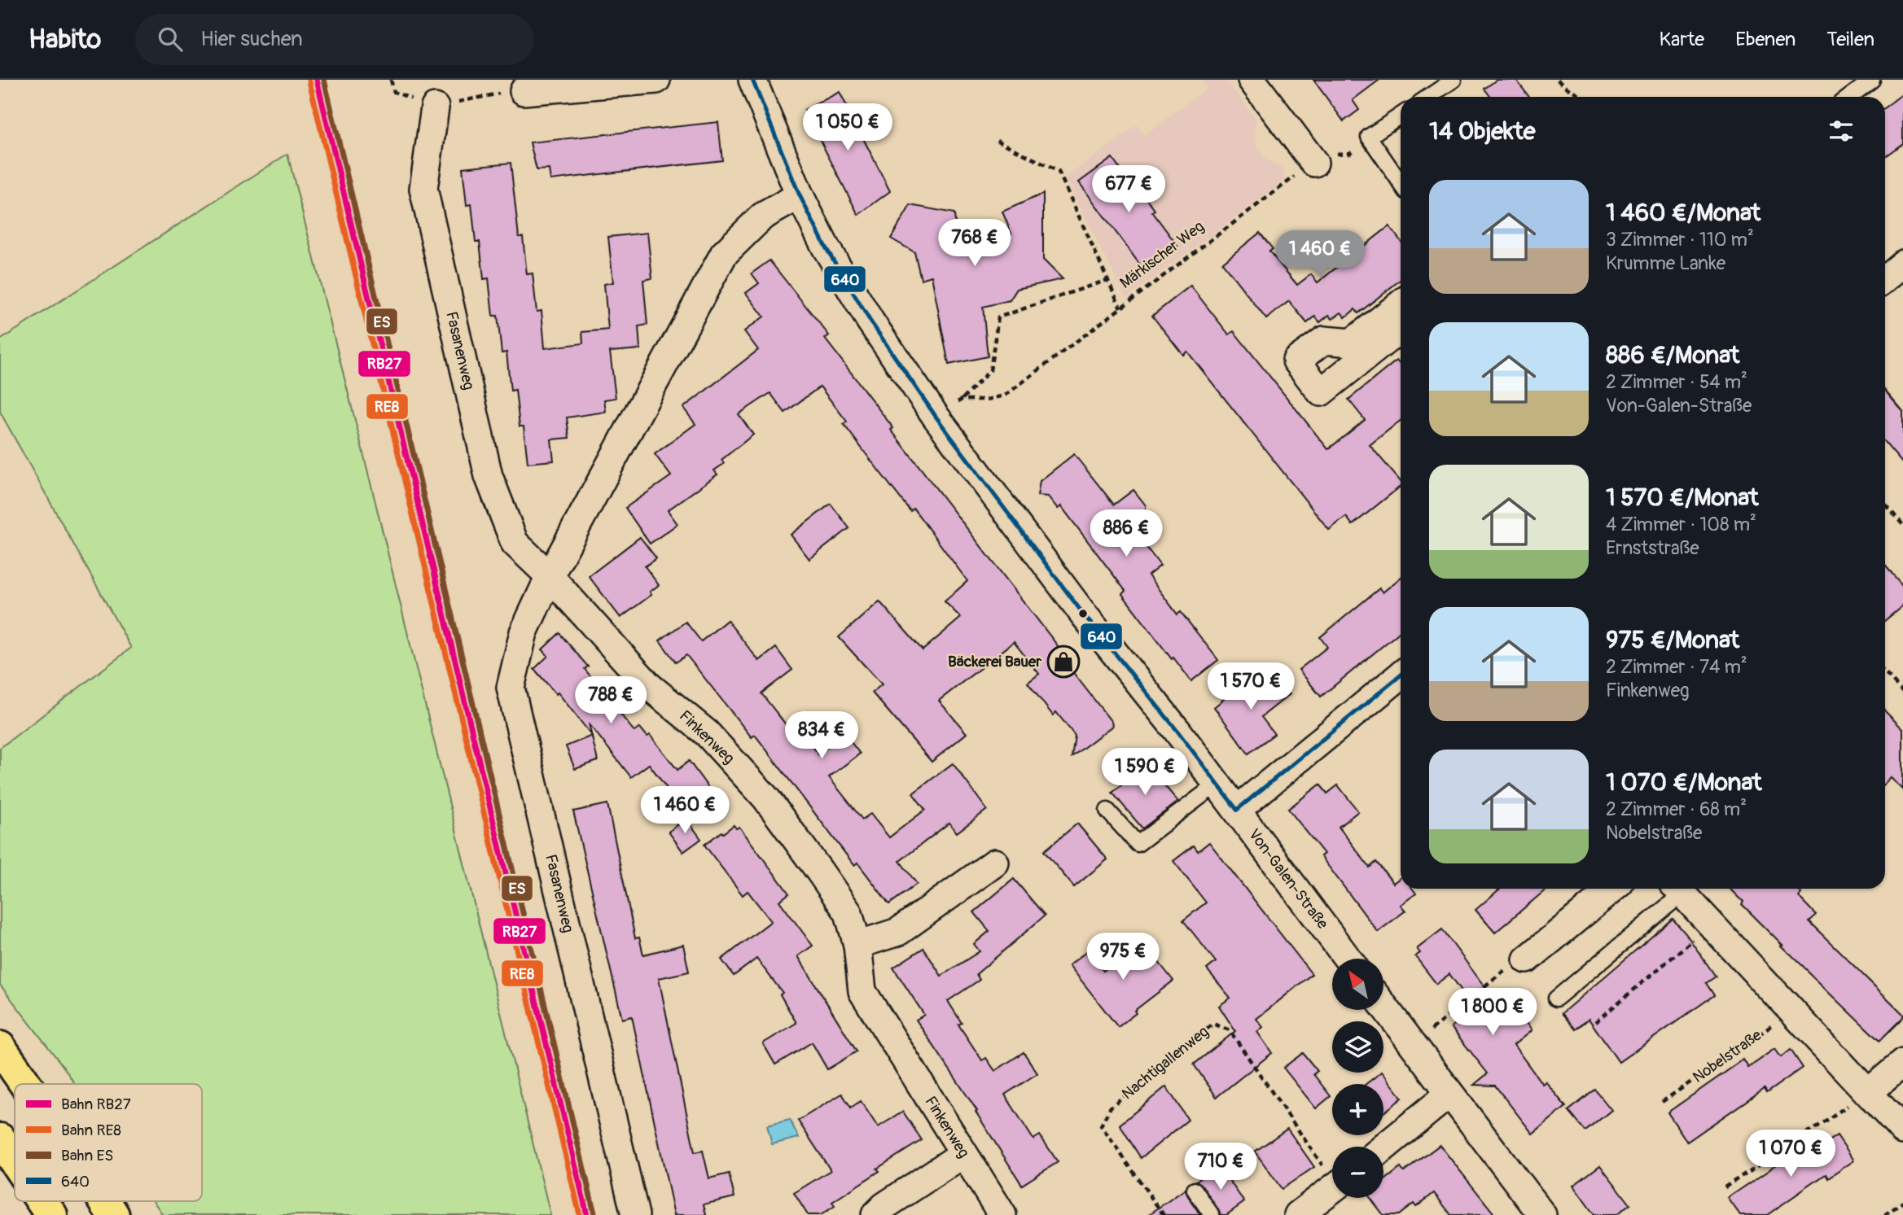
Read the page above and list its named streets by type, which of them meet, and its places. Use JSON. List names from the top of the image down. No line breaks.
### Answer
{"streets":{"street":["Fasanenweg","Finkenweg","Von-Galen-Straße"],"path":["Märkischer Weg","Nobelstraße","Nachtigallenweg"]},"crossings":[["Fasanenweg","Finkenweg"],["Fasanenweg","Von-Galen-Straße"]],"places":{"shop":["Bäckerei Bauer"]},"lines":["rail line RB27","rail line ES","transit line 640","rail line RE8"],"legend":["Bahn RB27","Bahn RE8","Bahn ES","640"],"north":"top left","page":{"header":"Habito","search":"Hier suchen","nav":["Karte","Ebenen","Teilen"],"heading":"14 Objekte","price":["1 050 €","677 €","768 €","1 460 €","886 €","1 570 €","788 €","834 €","1 590 €","1 460 €","975 €","1 800 €","1 070 €","710 €"],"list":[{"name":"1 460 €/Monat","note":"3 Zimmer · 110 m² · Krumme Lanke"},{"name":"886 €/Monat","note":"2 Zimmer · 54 m² · Von-Galen-Straße"},{"name":"1 570 €/Monat","note":"4 Zimmer · 108 m² · Ernststraße"},{"name":"975 €/Monat","note":"2 Zimmer · 74 m² · Finkenweg"},{"name":"1 070 €/Monat","note":"2 Zimmer · 68 m² · Nobelstraße"}],"map_buttons":["+","−"]}}
